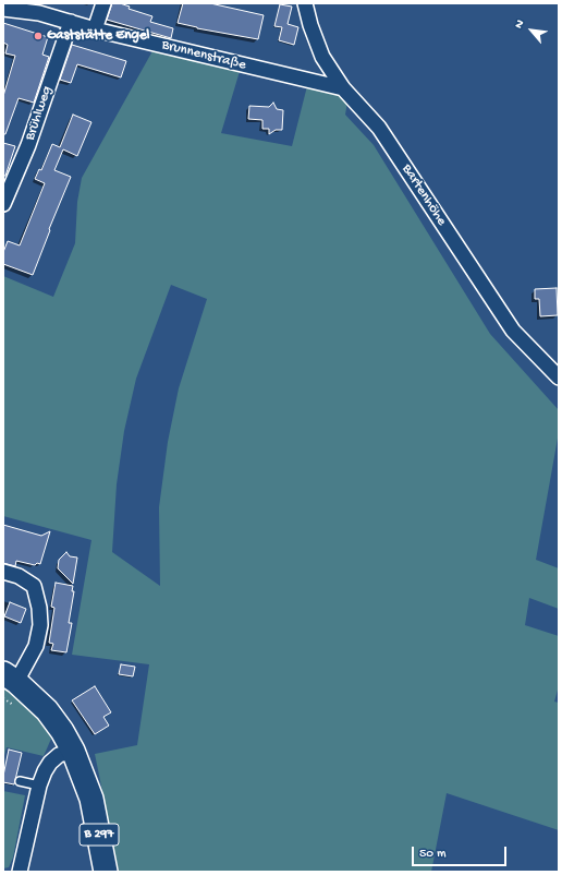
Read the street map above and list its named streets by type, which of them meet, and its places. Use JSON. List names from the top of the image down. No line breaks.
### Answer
{"streets":{"main road":["B 297"],"street":["Brunnenstraße","Brühlweg","Bartenhöhe"]},"crossings":[["Brunnenstraße","Brühlweg"],["Brunnenstraße","Bartenhöhe"]],"places":["Gaststätte Engel"],"scale_bar":"50 m","north":"top left"}
